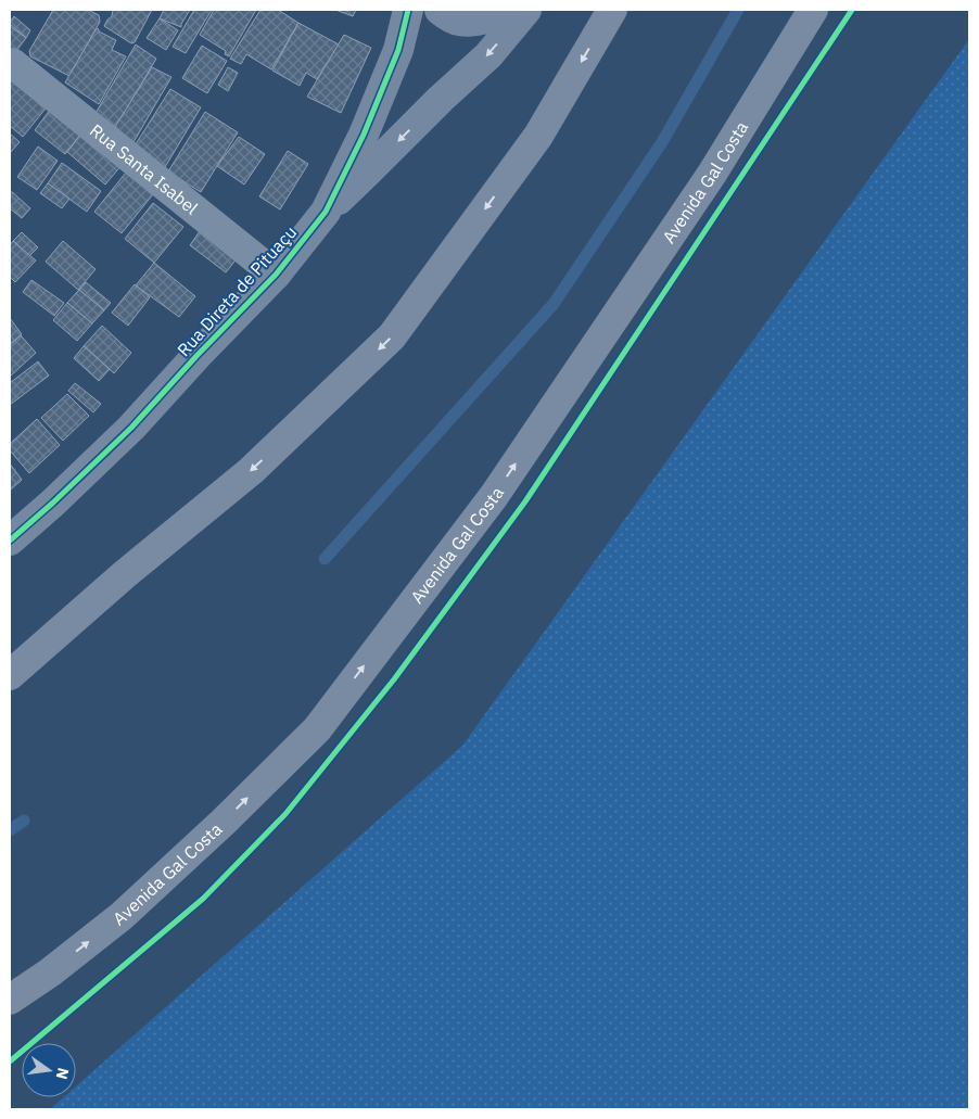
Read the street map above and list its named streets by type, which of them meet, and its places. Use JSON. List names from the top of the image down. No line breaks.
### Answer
{"streets":{"main road":["Avenida Gal Costa"],"street":["Rua Santa Isabel","Rua Direta de Pituaçu"]},"crossings":[["Rua Santa Isabel","Rua Direta de Pituaçu"]],"north":"right"}
